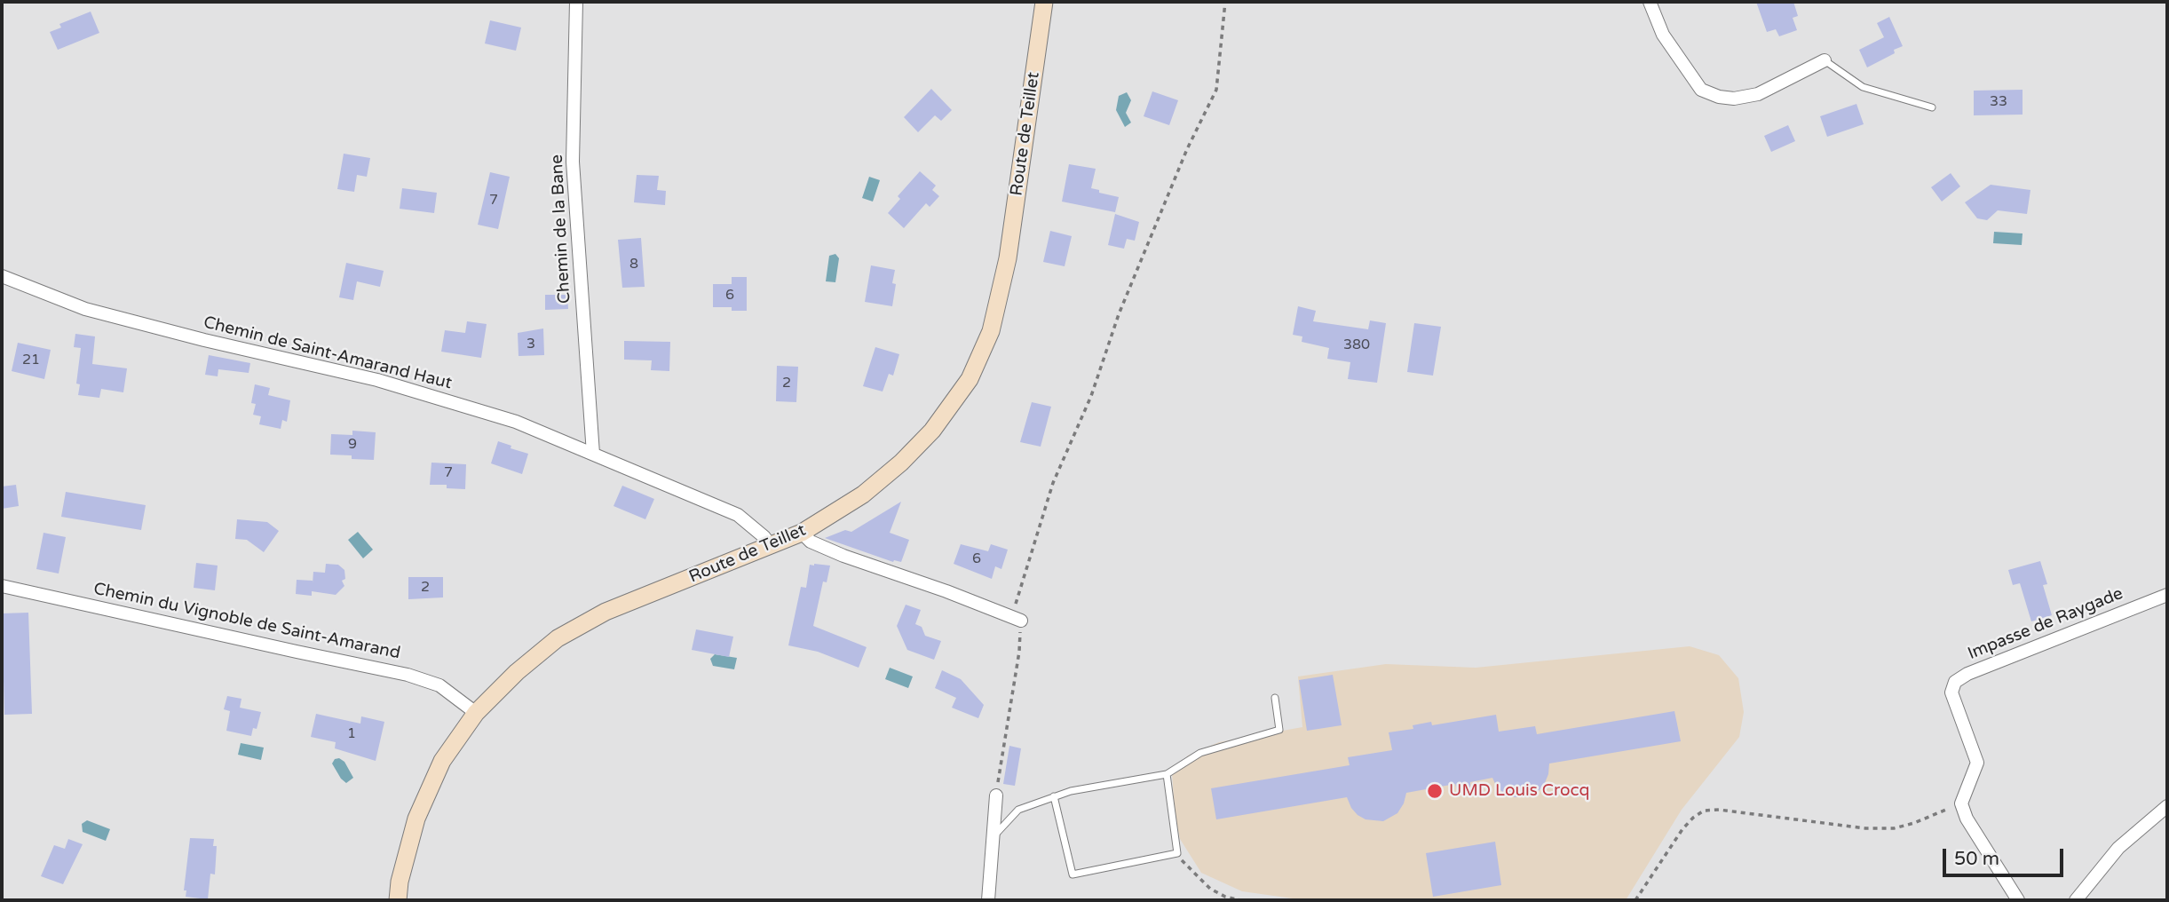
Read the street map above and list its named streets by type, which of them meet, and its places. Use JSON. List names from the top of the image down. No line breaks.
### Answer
{"streets":{"main road":["Route de Teillet"],"street":["Chemin de la Bane","Chemin de Saint-Amarand Haut","Chemin du Vignoble de Saint-Amarand","Impasse de Raygade"]},"crossings":[["Route de Teillet","Chemin de Saint-Amarand Haut"],["Route de Teillet","Chemin du Vignoble de Saint-Amarand"],["Chemin de la Bane","Chemin de Saint-Amarand Haut"]],"places":["UMD Louis Crocq"],"house_numbers":["33","7","8","6","3","380","21","2","9","7","6","2","1"],"scale_bar":"50 m"}
